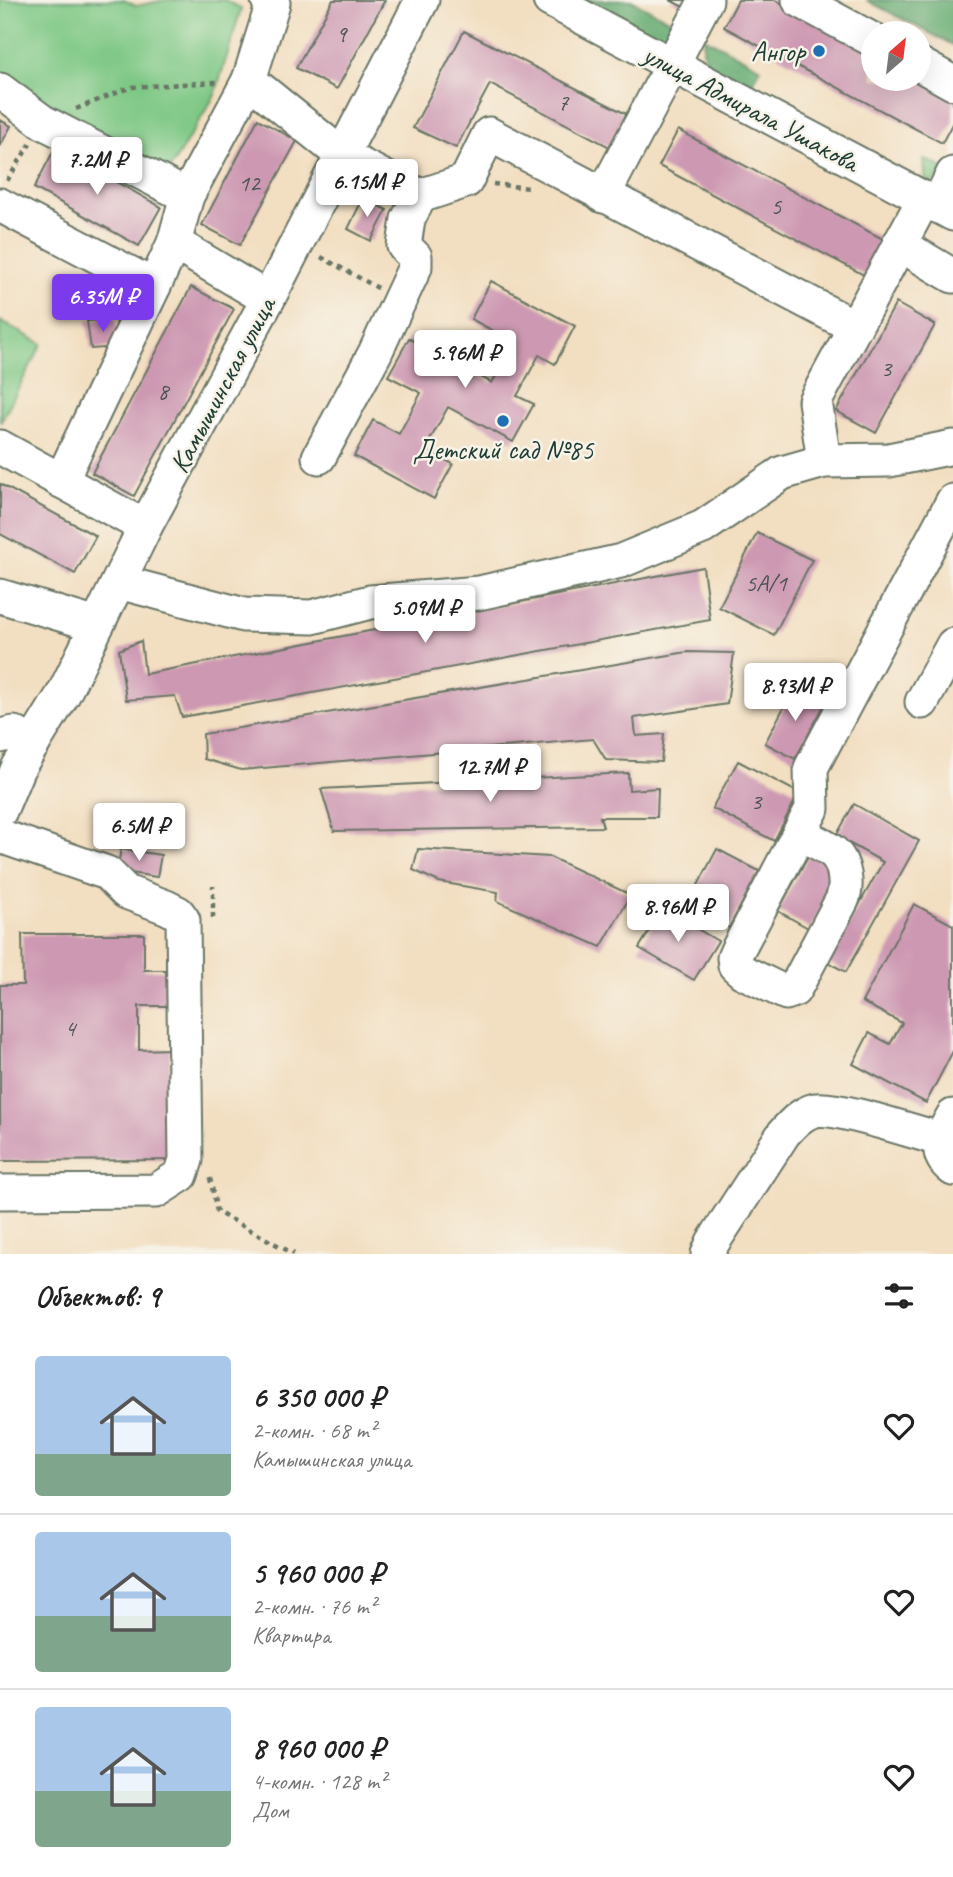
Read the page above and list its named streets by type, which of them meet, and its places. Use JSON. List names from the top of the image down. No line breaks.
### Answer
{"streets":{"street":["улица Адмирала Ушакова","Камышинская улица"]},"places":["Ангор","Детский сад №85"],"house_numbers":["9","7","12","5","3","8","5А/1","3","4"],"north":"top right","page":{"price":["7.2M ₽","6.15M ₽","6.35M ₽","5.96M ₽","5.09M ₽","8.93M ₽","12.7M ₽","6.5M ₽","8.96M ₽"],"heading":"Объектов: 9","list":[{"name":"6 350 000 ₽","note":"2-комн. · 68 m² · Камышинская улица"},{"name":"5 960 000 ₽","note":"2-комн. · 76 m² · Квартира"},{"name":"8 960 000 ₽","note":"4-комн. · 128 m² · Дом"}]}}
